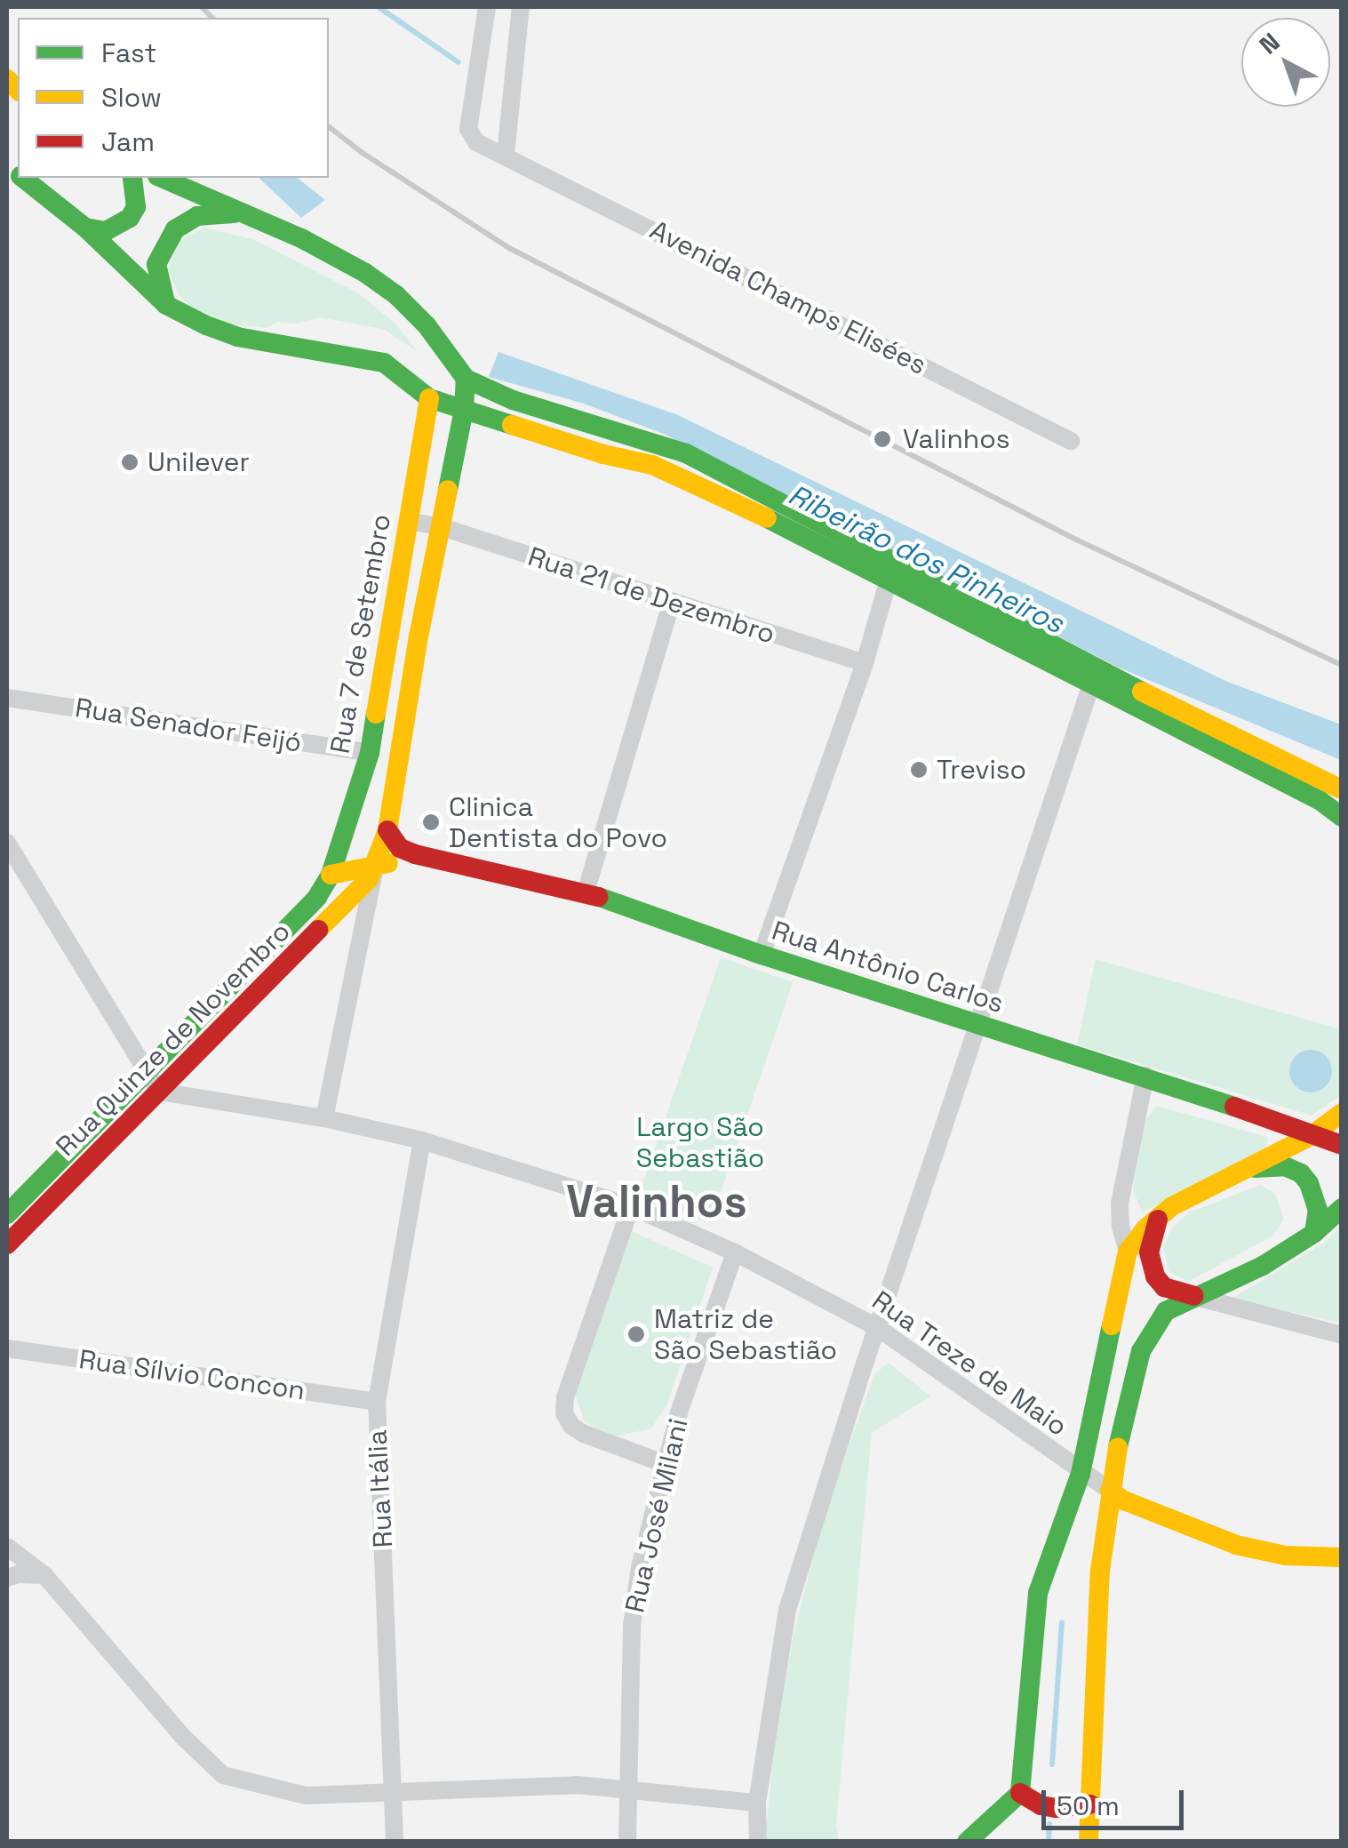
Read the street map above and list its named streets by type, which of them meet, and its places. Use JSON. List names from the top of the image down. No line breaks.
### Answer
{"streets":{"main road":["Rua 7 de Setembro","Rua Antônio Carlos","Rua Quinze de Novembro","Rua Treze de Maio"],"street":["Avenida Champs Elisées","Rua 21 de Dezembro","Rua Senador Feijó","Rua Sílvio Concon","Rua Itália","Rua José Milani"]},"crossings":[["Rua 21 de Dezembro","Rua 7 de Setembro"],["Rua 7 de Setembro","Rua Senador Feijó"],["Rua 7 de Setembro","Rua Quinze de Novembro"],["Rua Quinze de Novembro","Rua Treze de Maio"],["Rua Treze de Maio","Rua Itália"],["Rua Treze de Maio","Rua José Milani"],["Rua Sílvio Concon","Rua Itália"]],"districts":["Valinhos"],"water":["Ribeirão dos Pinheiros"],"parks":["Largo São Sebastião"],"places":["Valinhos","Unilever","Treviso","Clinica Dentista do Povo","Matriz de São Sebastião"],"legend":["Fast","Slow","Jam"],"scale_bar":"50 m","north":"top left"}
